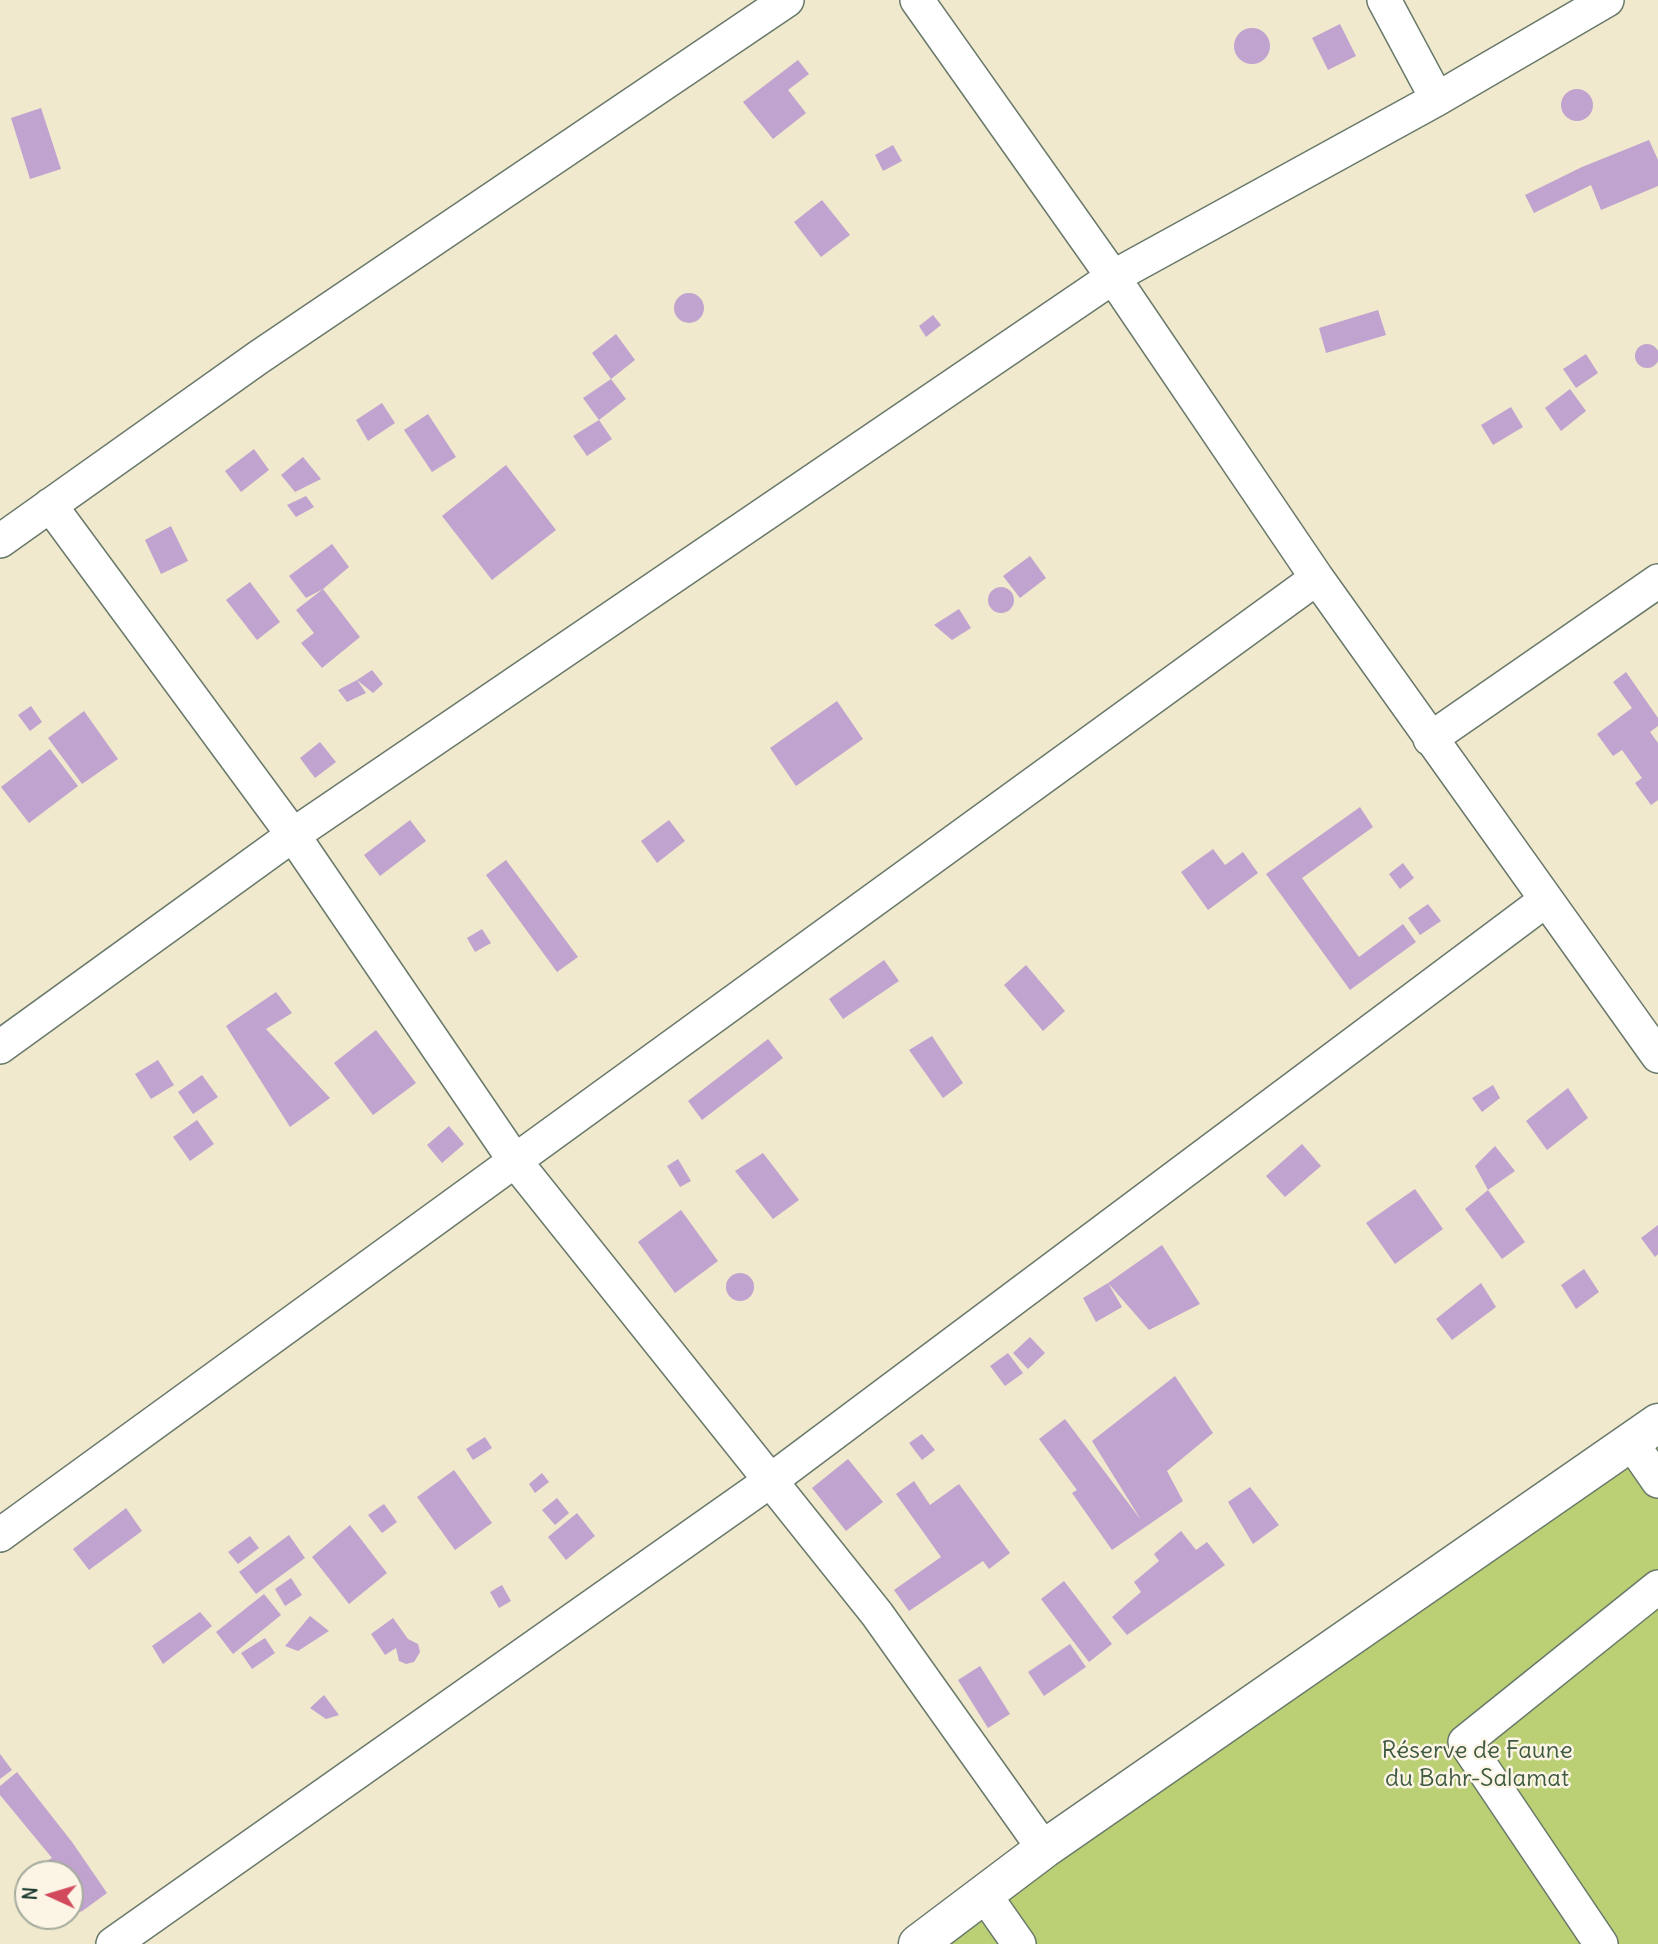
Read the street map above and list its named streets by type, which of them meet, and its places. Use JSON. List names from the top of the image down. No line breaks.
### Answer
{"parks":["Réserve de Faune du Bahr-Salamat"],"north":"left"}
